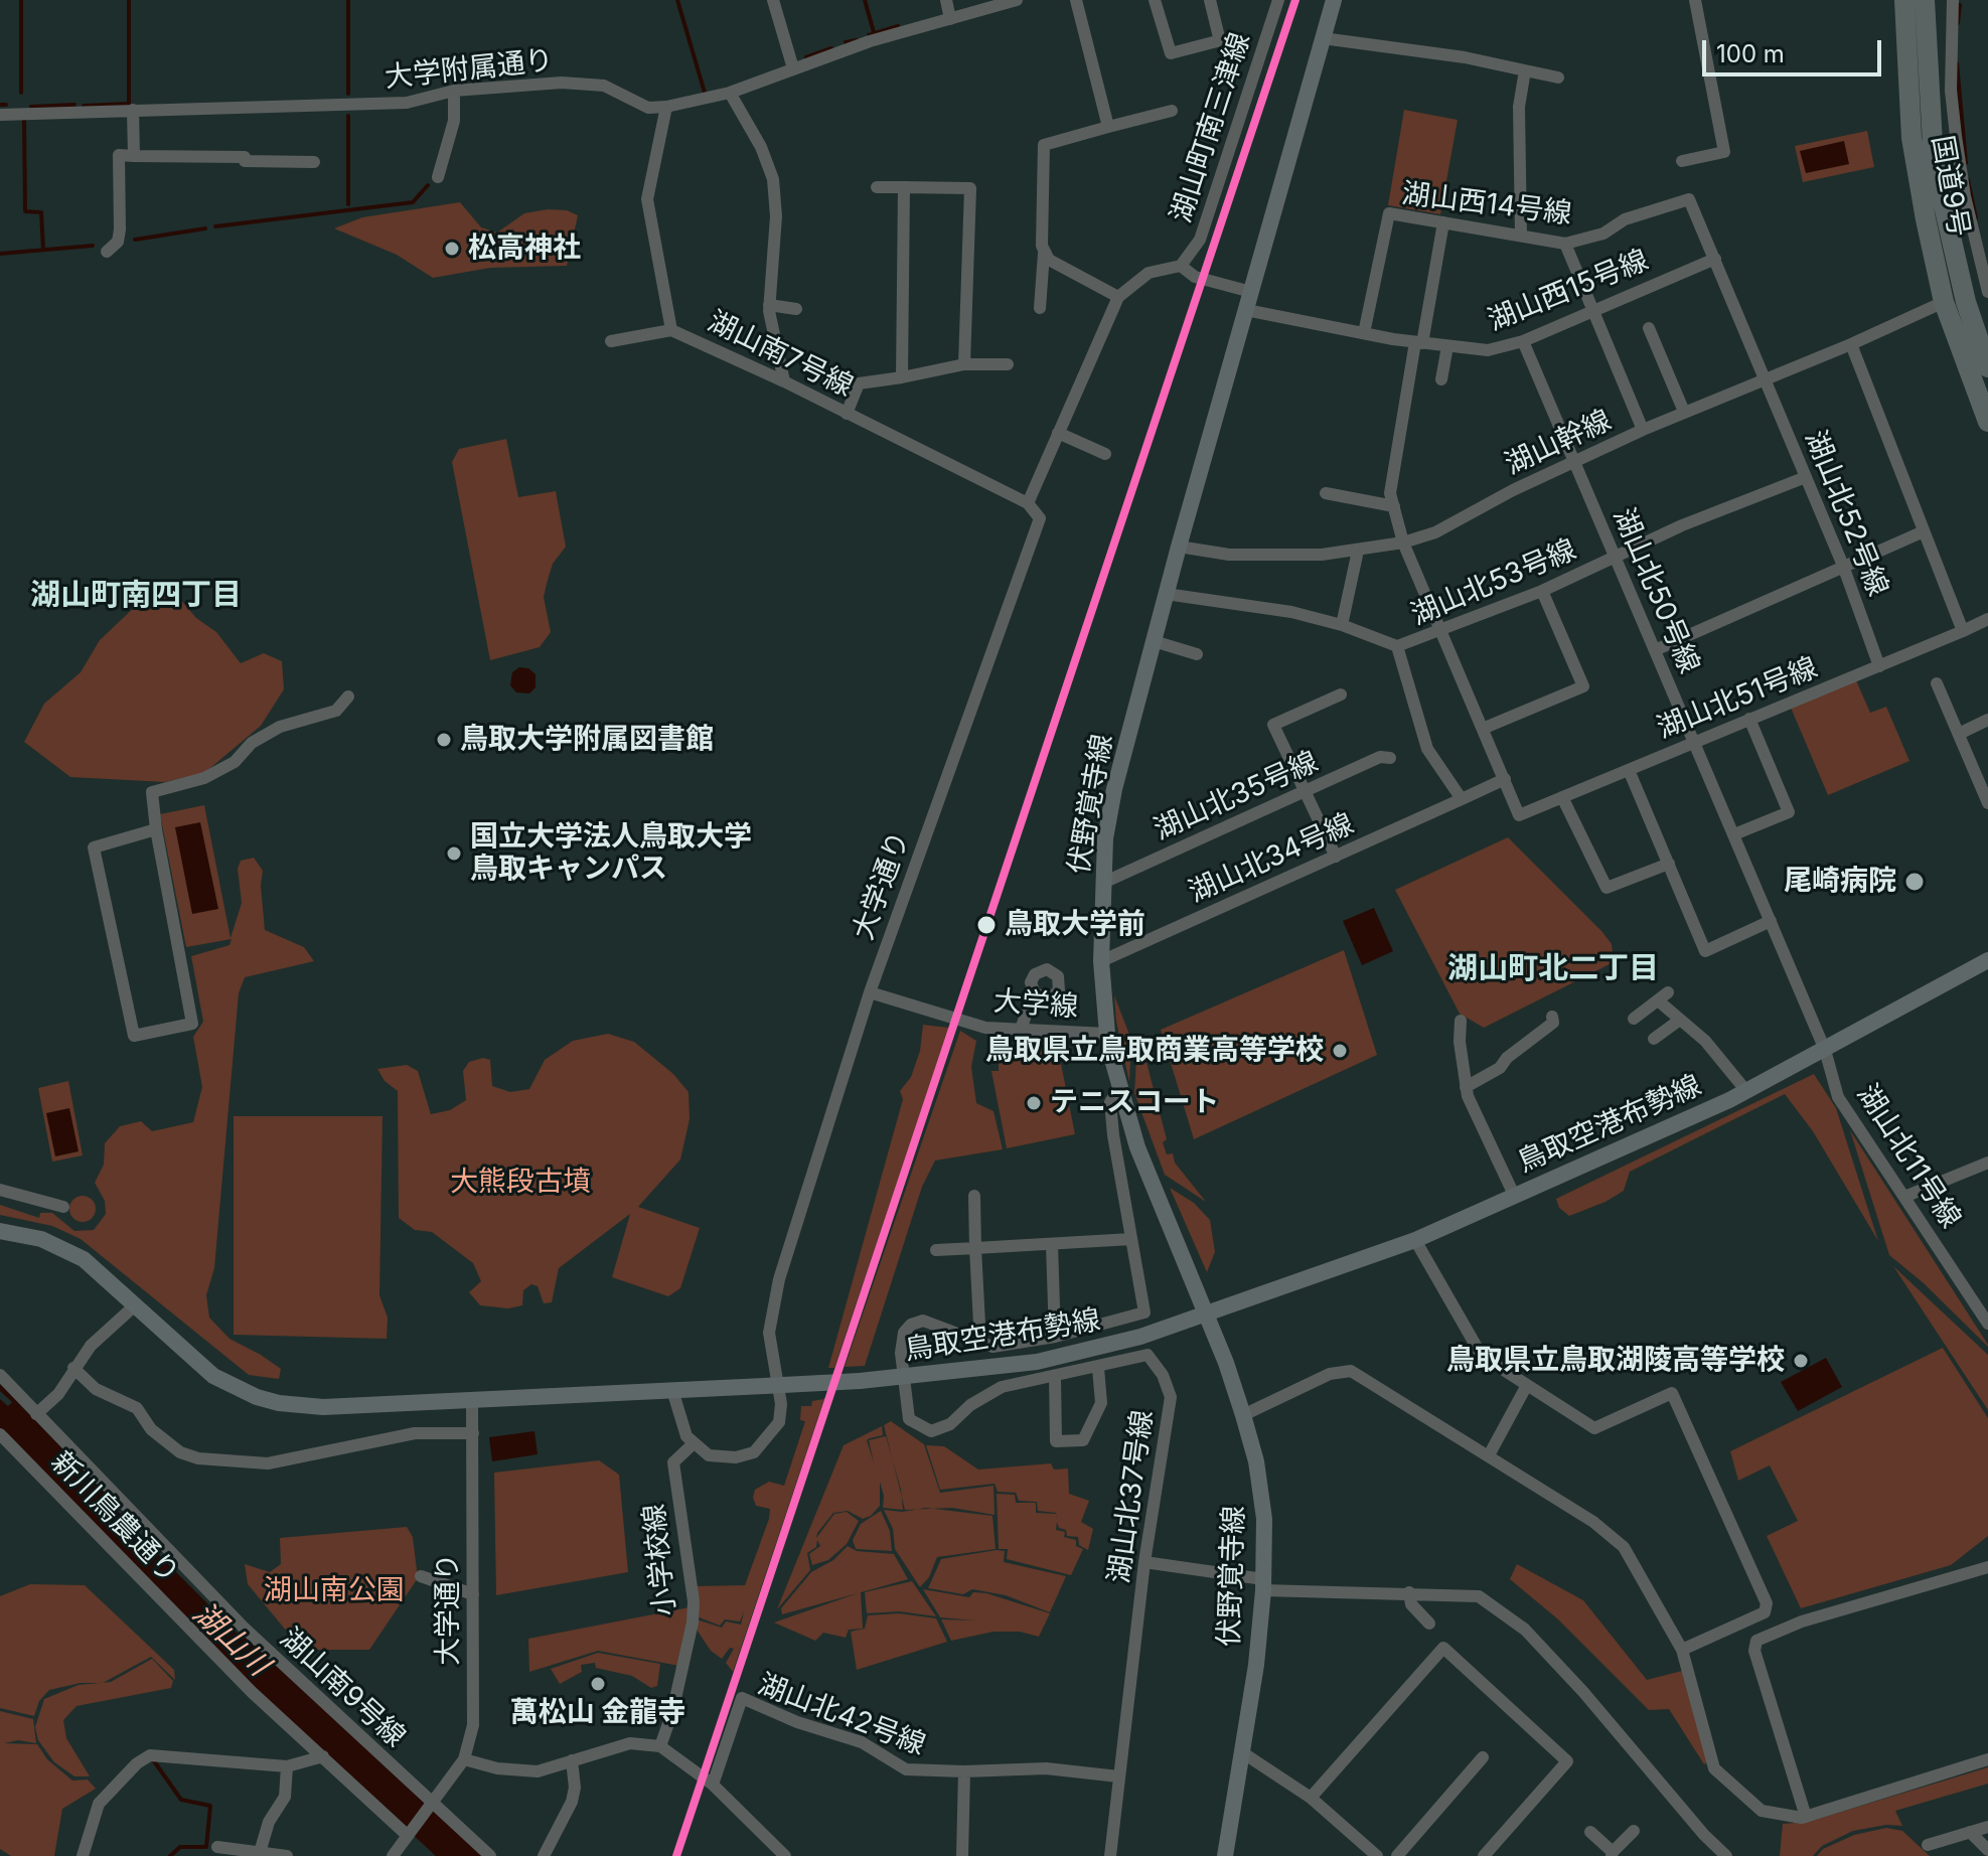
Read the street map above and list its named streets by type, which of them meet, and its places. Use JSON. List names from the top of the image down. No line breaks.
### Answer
{"streets":{"highway":["国道9号"],"main road":["伏野覚寺線","鳥取空港布勢線"],"street":["大学附属通り","湖山町南三津線","湖山西14号線","湖山西15号線","湖山南7号線","湖山幹線","湖山北52号線","湖山北53号線","湖山北50号線","湖山北51号線","湖山北35号線","湖山北34号線","大学通り","大学線","湖山北11号線","湖山北37号線","新川鳥農通り","小学校線","湖山南9号線","湖山北42号線"]},"crossings":[["大学附属通り","湖山南7号線"],["国道9号","湖山幹線"],["湖山西14号線","湖山西15号線"],["湖山西14号線","湖山幹線"],["湖山西14号線","湖山北52号線"],["湖山西14号線","湖山北51号線"],["湖山西15号線","湖山北50号線"],["湖山西15号線","湖山北51号線"],["湖山西15号線","伏野覚寺線"],["湖山南7号線","大学通り"],["湖山幹線","湖山北52号線"],["湖山幹線","湖山北50号線"],["湖山幹線","湖山北51号線"],["湖山幹線","伏野覚寺線"],["湖山北52号線","湖山北53号線"],["湖山北52号線","湖山北51号線"],["湖山北53号線","湖山北50号線"],["湖山北53号線","湖山北51号線"],["湖山北53号線","湖山北34号線"],["湖山北50号線","湖山北51号線"],["湖山北50号線","鳥取空港布勢線"],["湖山北50号線","湖山北11号線"],["湖山北35号線","伏野覚寺線"],["伏野覚寺線","湖山北34号線"],["伏野覚寺線","大学線"],["伏野覚寺線","鳥取空港布勢線"],["伏野覚寺線","湖山北37号線"],["大学通り","大学線"],["大学通り","鳥取空港布勢線"],["大学通り","新川鳥農通り"],["大学通り","小学校線"],["大学通り","湖山南9号線"],["鳥取空港布勢線","湖山北11号線"],["鳥取空港布勢線","湖山北37号線"]],"districts":["湖山町南四丁目","湖山町北二丁目"],"water":["湖山川"],"parks":["大熊段古墳","湖山南公園"],"places":["松高神社","鳥取大学附属図書館","国立大学法人鳥取大学 鳥取キャンパス","尾崎病院","鳥取大学前","鳥取県立鳥取商業高等学校","テニスコート","鳥取県立鳥取湖陵高等学校","萬松山 金龍寺"],"scale_bar":"100 m"}
